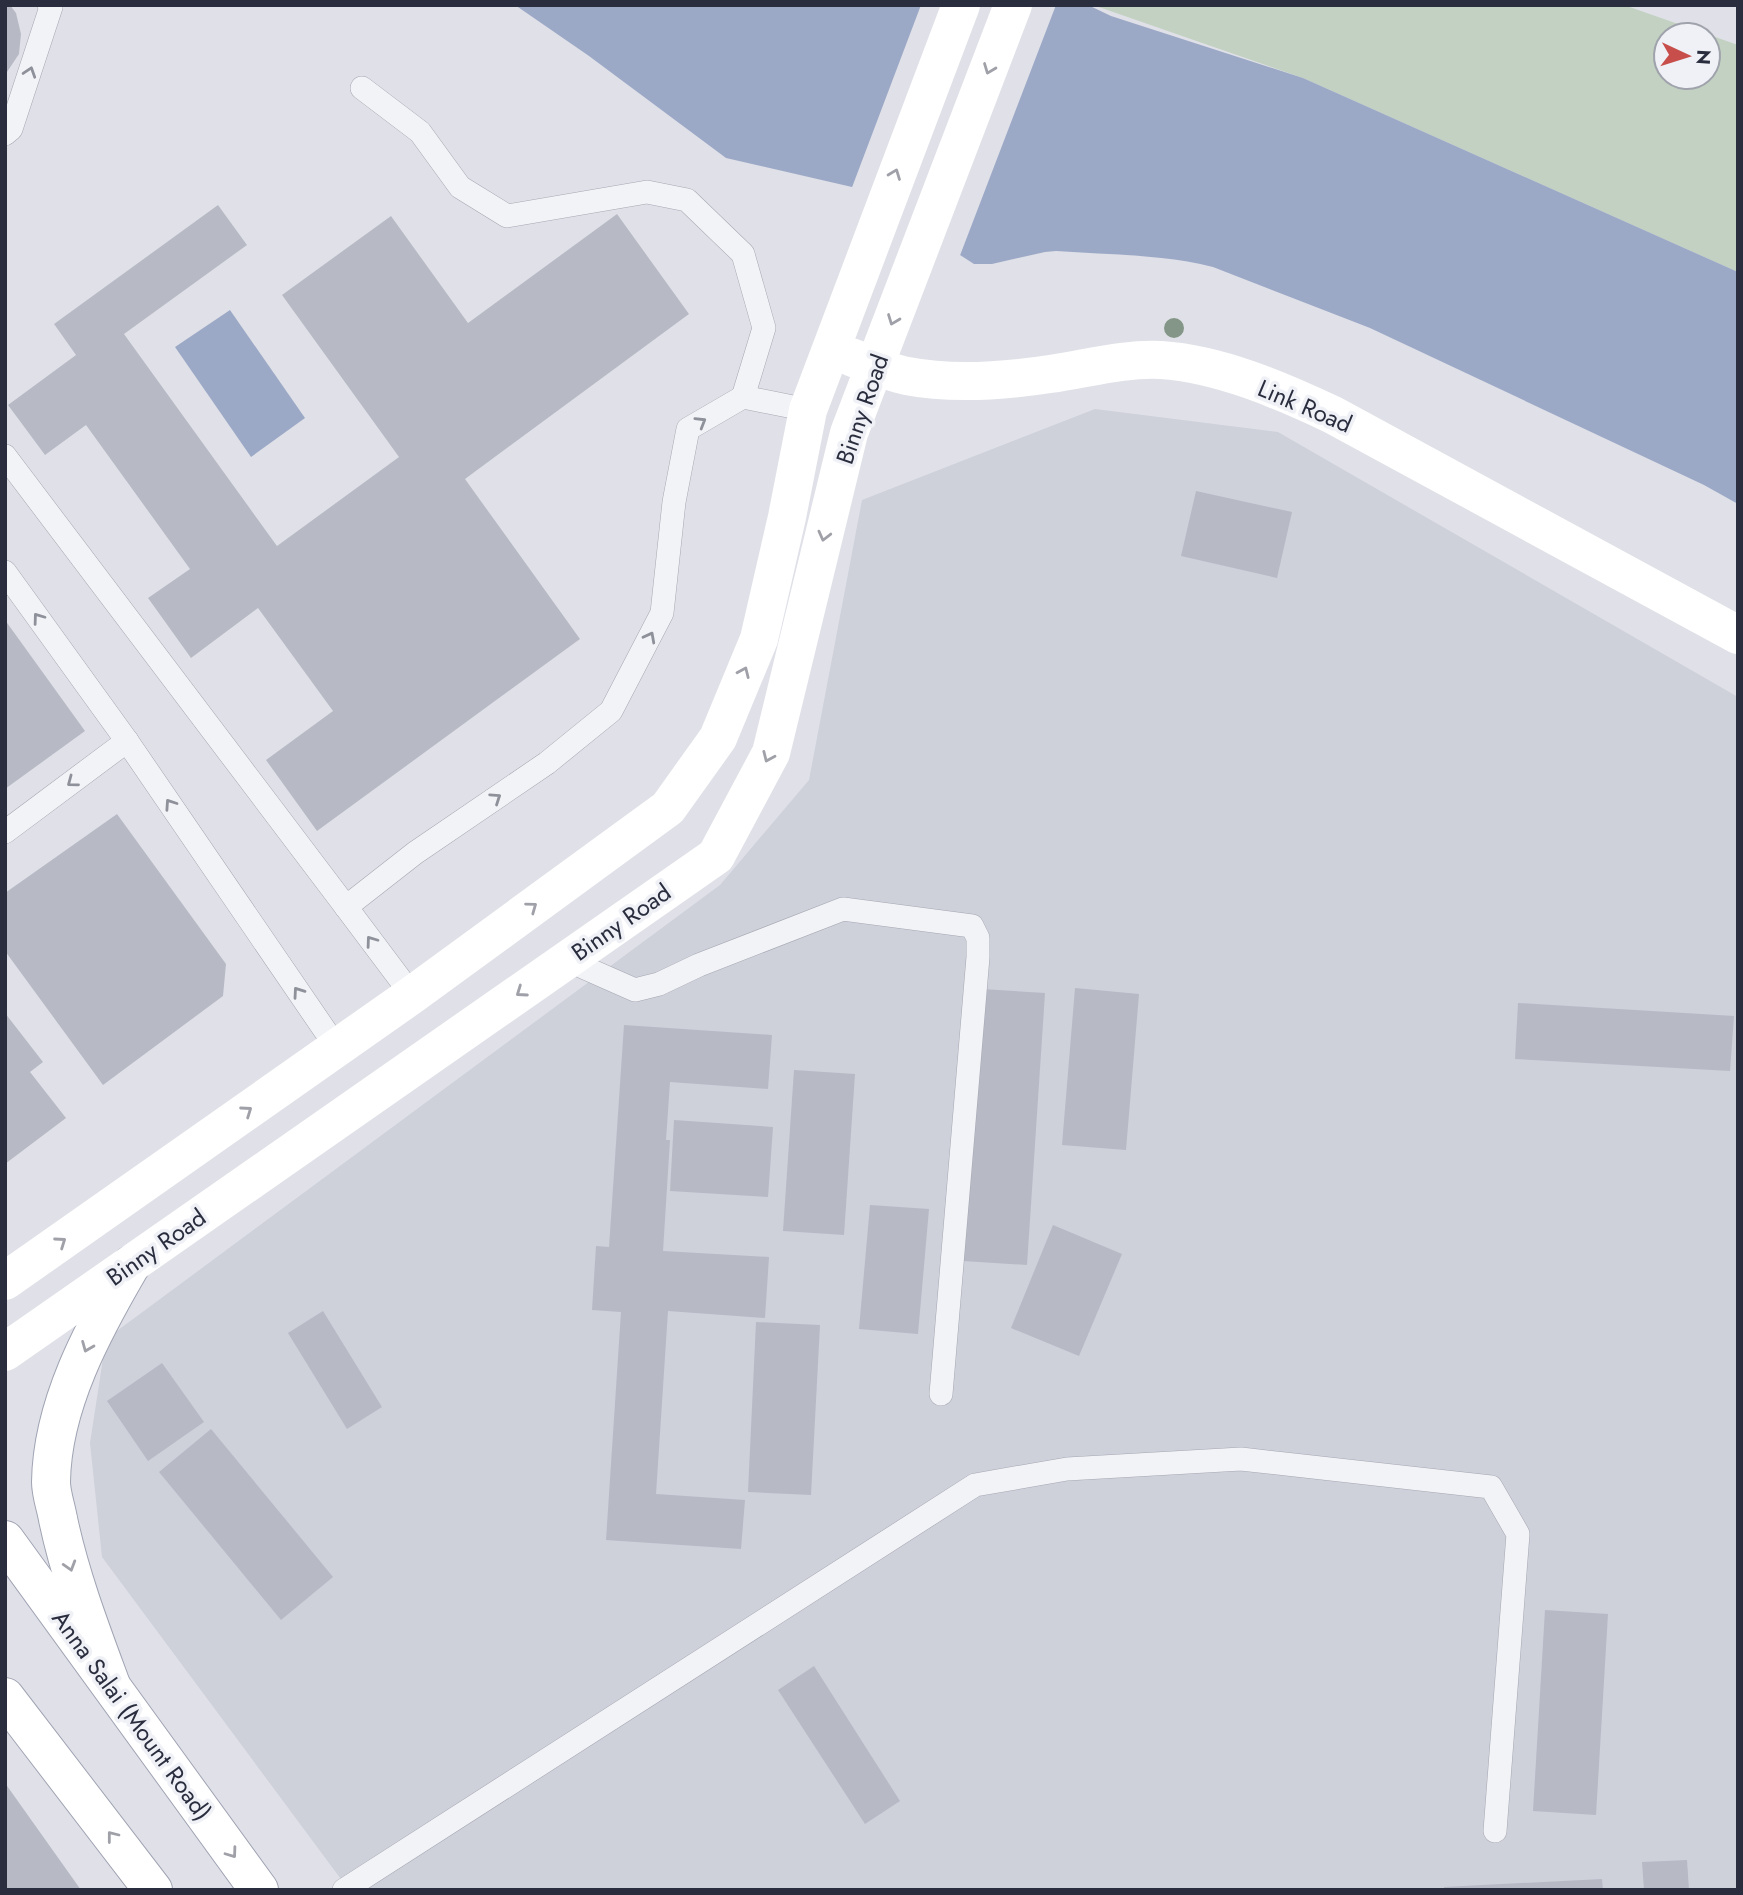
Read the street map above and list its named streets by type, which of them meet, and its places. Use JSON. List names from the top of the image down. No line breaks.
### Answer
{"streets":{"main road":["Link Road","Binny Road","Anna Salai (Mount Road)"]},"crossings":[["Link Road","Binny Road"]],"north":"right"}
